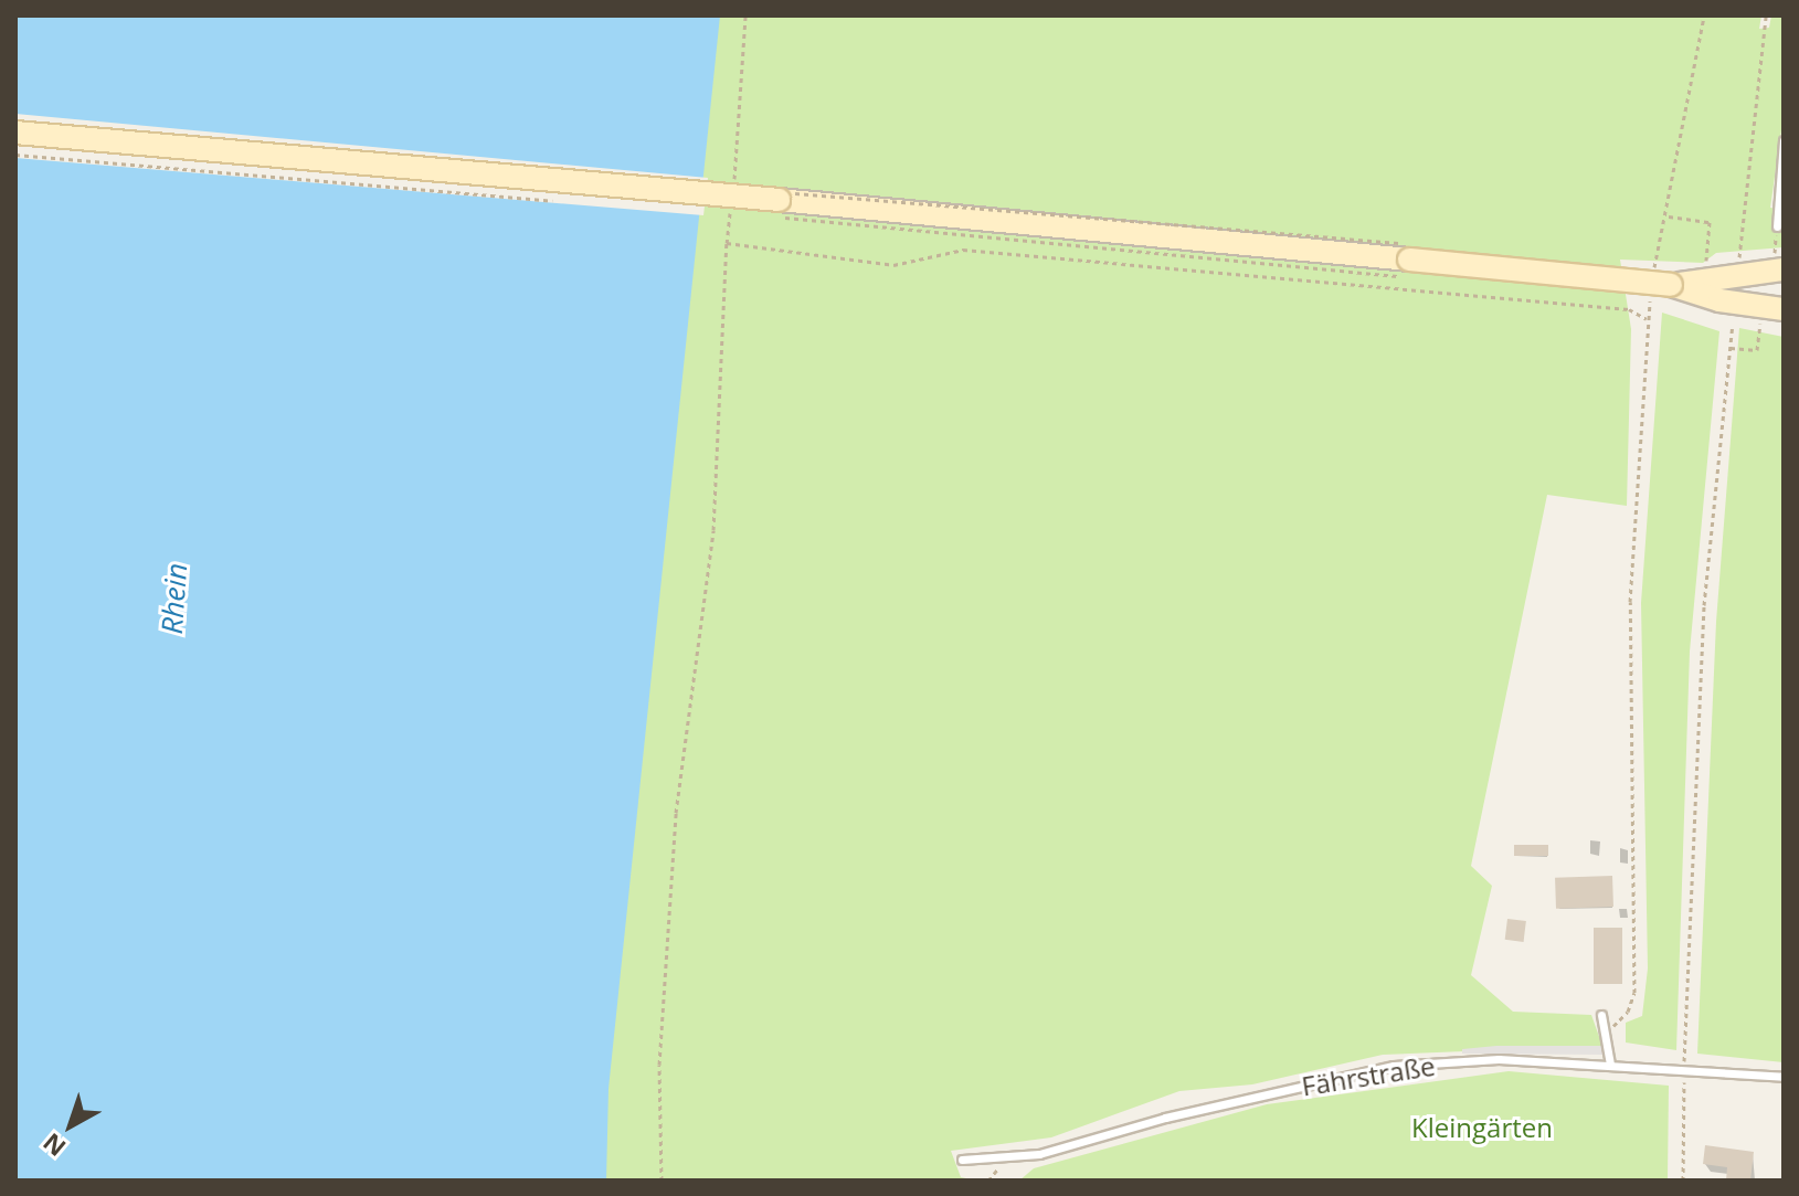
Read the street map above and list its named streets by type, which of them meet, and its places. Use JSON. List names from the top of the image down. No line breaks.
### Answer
{"streets":{"lane":["Fährstraße"]},"water":["Rhein"],"parks":["Kleingärten"],"north":"bottom left"}
